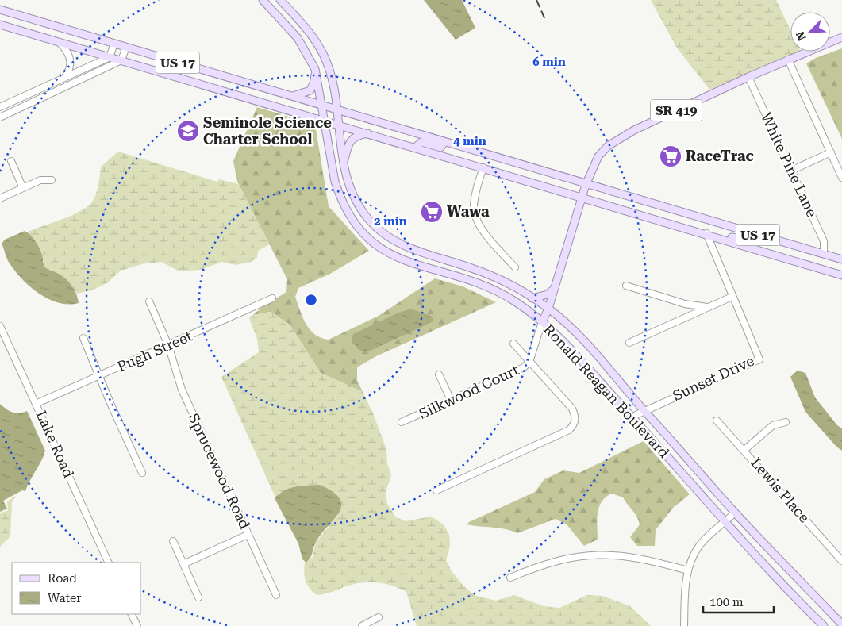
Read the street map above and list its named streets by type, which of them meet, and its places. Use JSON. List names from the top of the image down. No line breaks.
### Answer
{"streets":{"main road":["US 17","SR 419","Ronald Reagan Boulevard","Silkwood Court"],"street":["White Pine Lane","Pugh Street","Sunset Drive","Lake Road","Sprucewood Road","Lewis Place"]},"crossings":[["US 17","SR 419"],["US 17","White Pine Lane"],["US 17","Sunset Drive"],["US 17","Ronald Reagan Boulevard"],["US 17","Silkwood Court"],["SR 419","White Pine Lane"],["SR 419","Silkwood Court"],["Pugh Street","Lake Road"],["Pugh Street","Sprucewood Road"],["Sunset Drive","Ronald Reagan Boulevard"],["Ronald Reagan Boulevard","Silkwood Court"]],"places":{"school or university":["Seminole Science Charter School"],"supermarket":["RaceTrac","Wawa"]},"legend":["Road","Water"],"scale_bar":"100 m","north":"bottom left","rings":["6 min","4 min","2 min"]}
